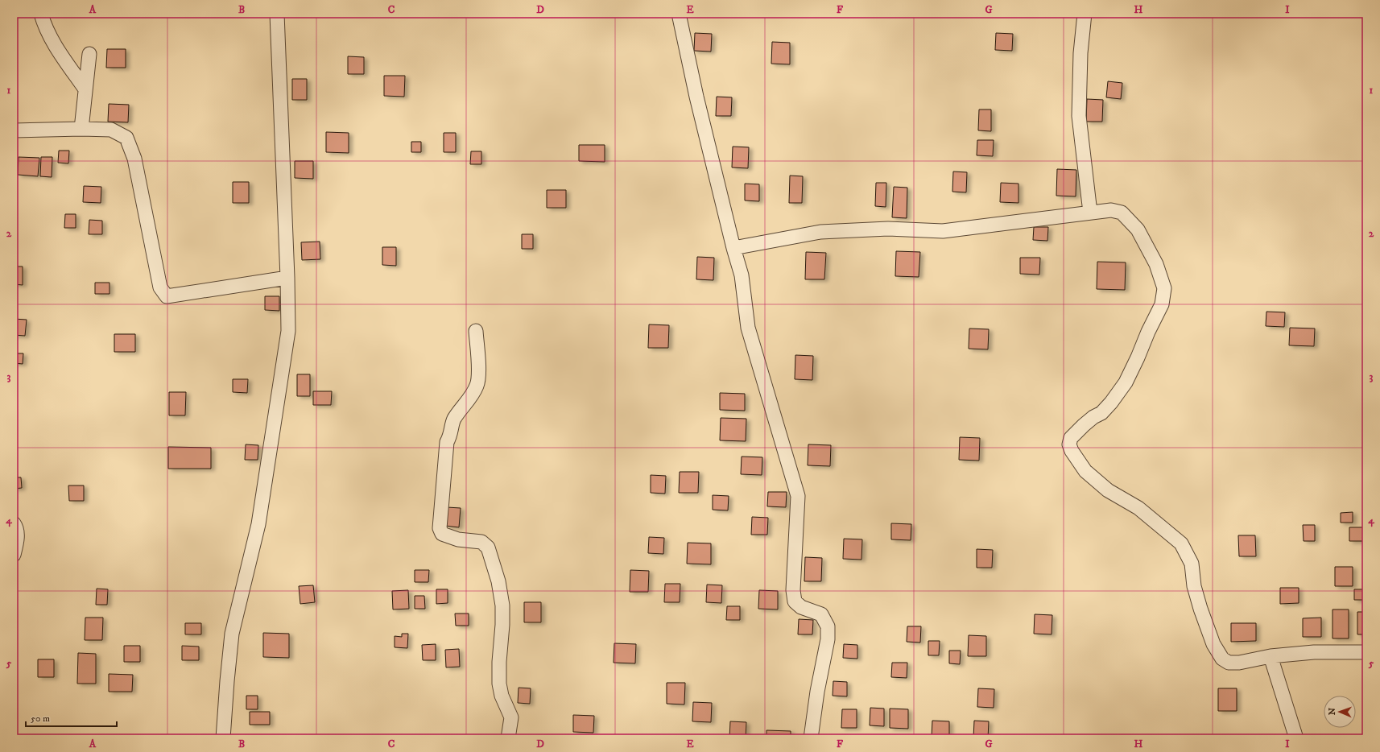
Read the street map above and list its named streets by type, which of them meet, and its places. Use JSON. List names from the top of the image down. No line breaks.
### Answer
{"scale_bar":"50 m","north":"left","grid":{"columns":["A","B","C","D","E","F","G","H","I"],"rows":["1","2","3","4","5"]}}
